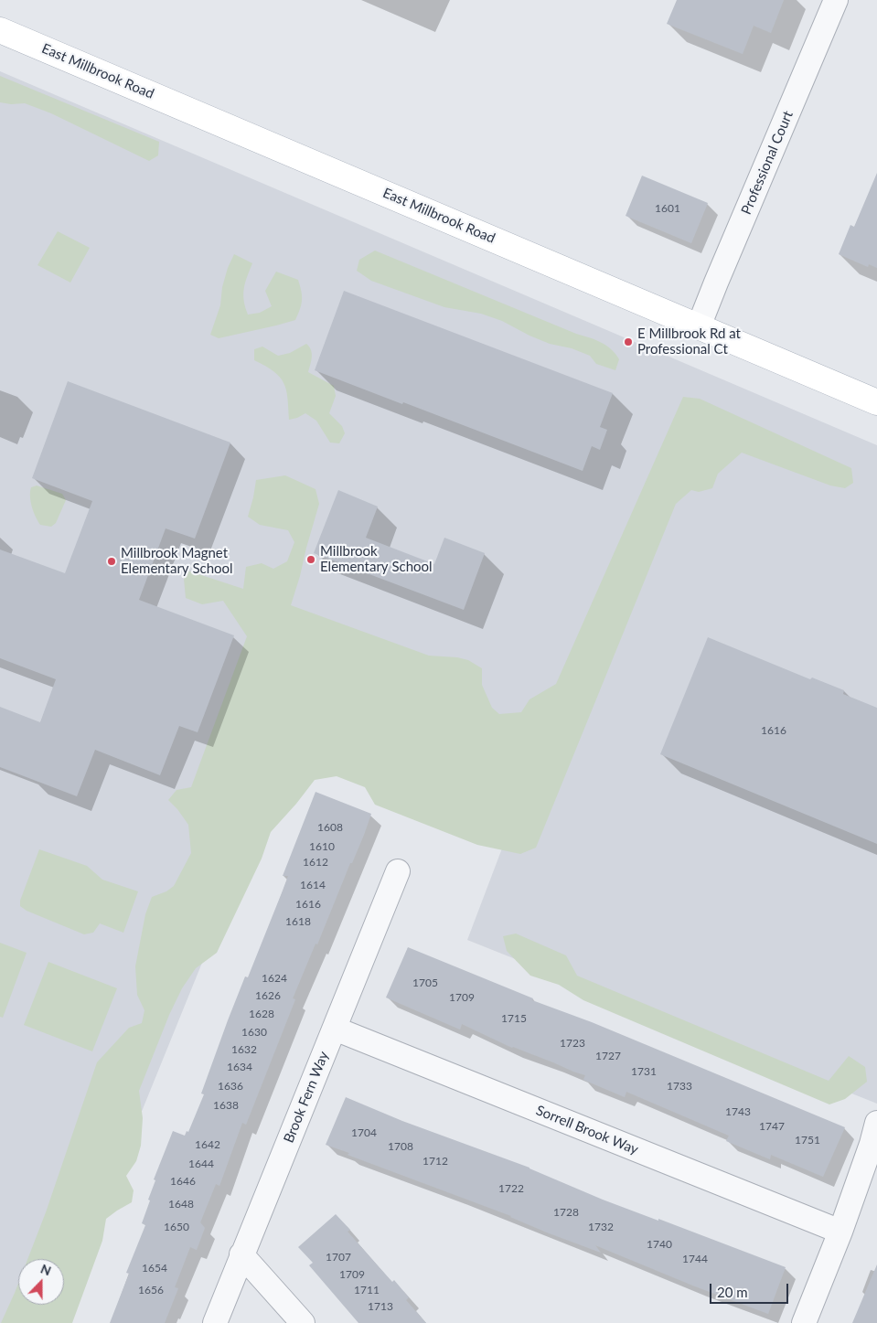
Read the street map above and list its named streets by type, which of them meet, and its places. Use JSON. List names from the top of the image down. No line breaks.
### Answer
{"streets":{"main road":["East Millbrook Road"],"street":["Professional Court","Brook Fern Way","Sorrell Brook Way"]},"crossings":[["East Millbrook Road","Professional Court"],["Brook Fern Way","Sorrell Brook Way"]],"places":["E Millbrook Rd at Professional Ct","Millbrook Elementary School","Millbrook Magnet Elementary School"],"house_numbers":["1601","1616","1608","1610","1612","1614","1616","1618","1624","1705","1626","1709","1628","1715","1630","1723","1632","1727","1634","1731","1636","1733","1638","1743","1747","1704","1751","1642","1708","1712","1644","1646","1722","1648","1728","1650","1732","1740","1707","1744","1654","1709","1656","1711","1713"],"scale_bar":"20 m","north":"top"}
